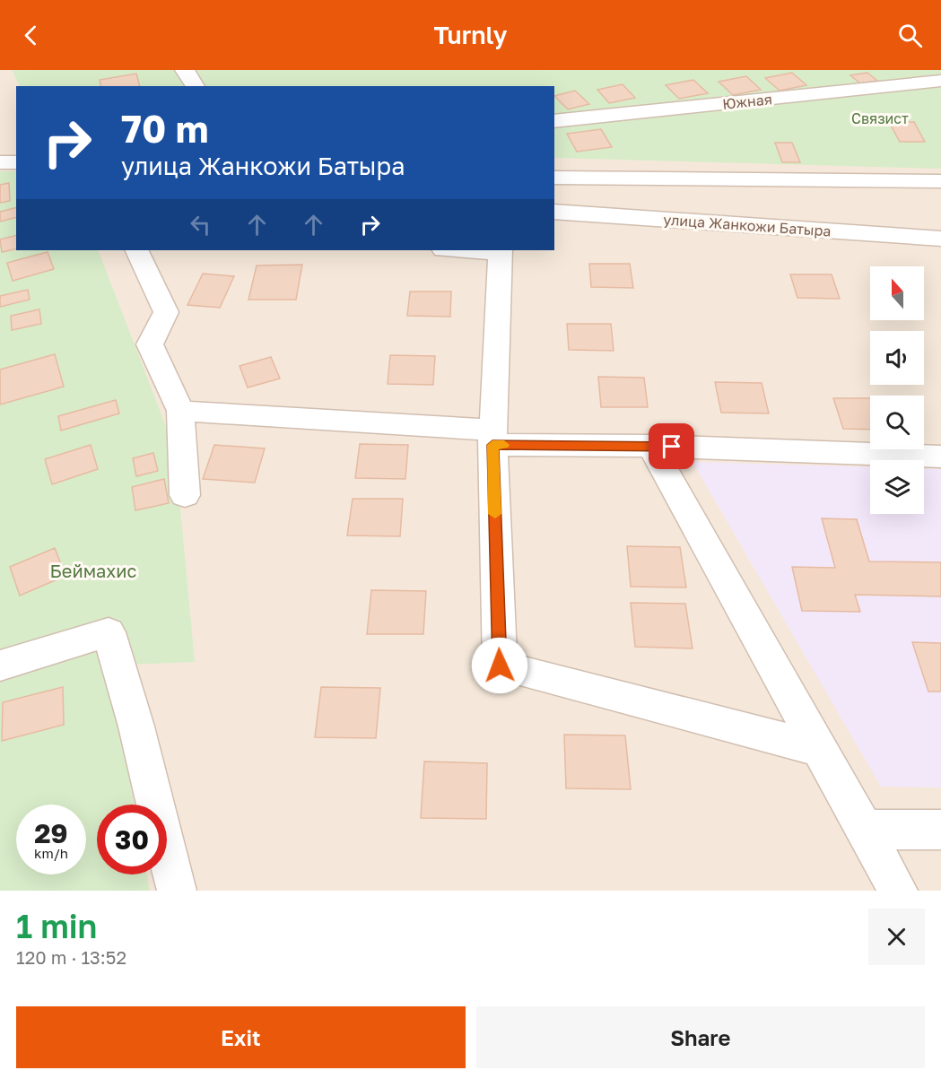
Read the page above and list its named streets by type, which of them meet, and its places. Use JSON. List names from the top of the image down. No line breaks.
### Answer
{"streets":{"street":["Южная","улица Жанкожи Батыра"]},"parks":["Связист","Беймахис"],"north":"top","page":{"header":"Turnly","turn":["70 m","улица Жанкожи Батыра"],"speed":"29 km/h","limit":"30","heading":["1 min","120 m · 13:52"],"buttons":["Exit","Share"]}}
